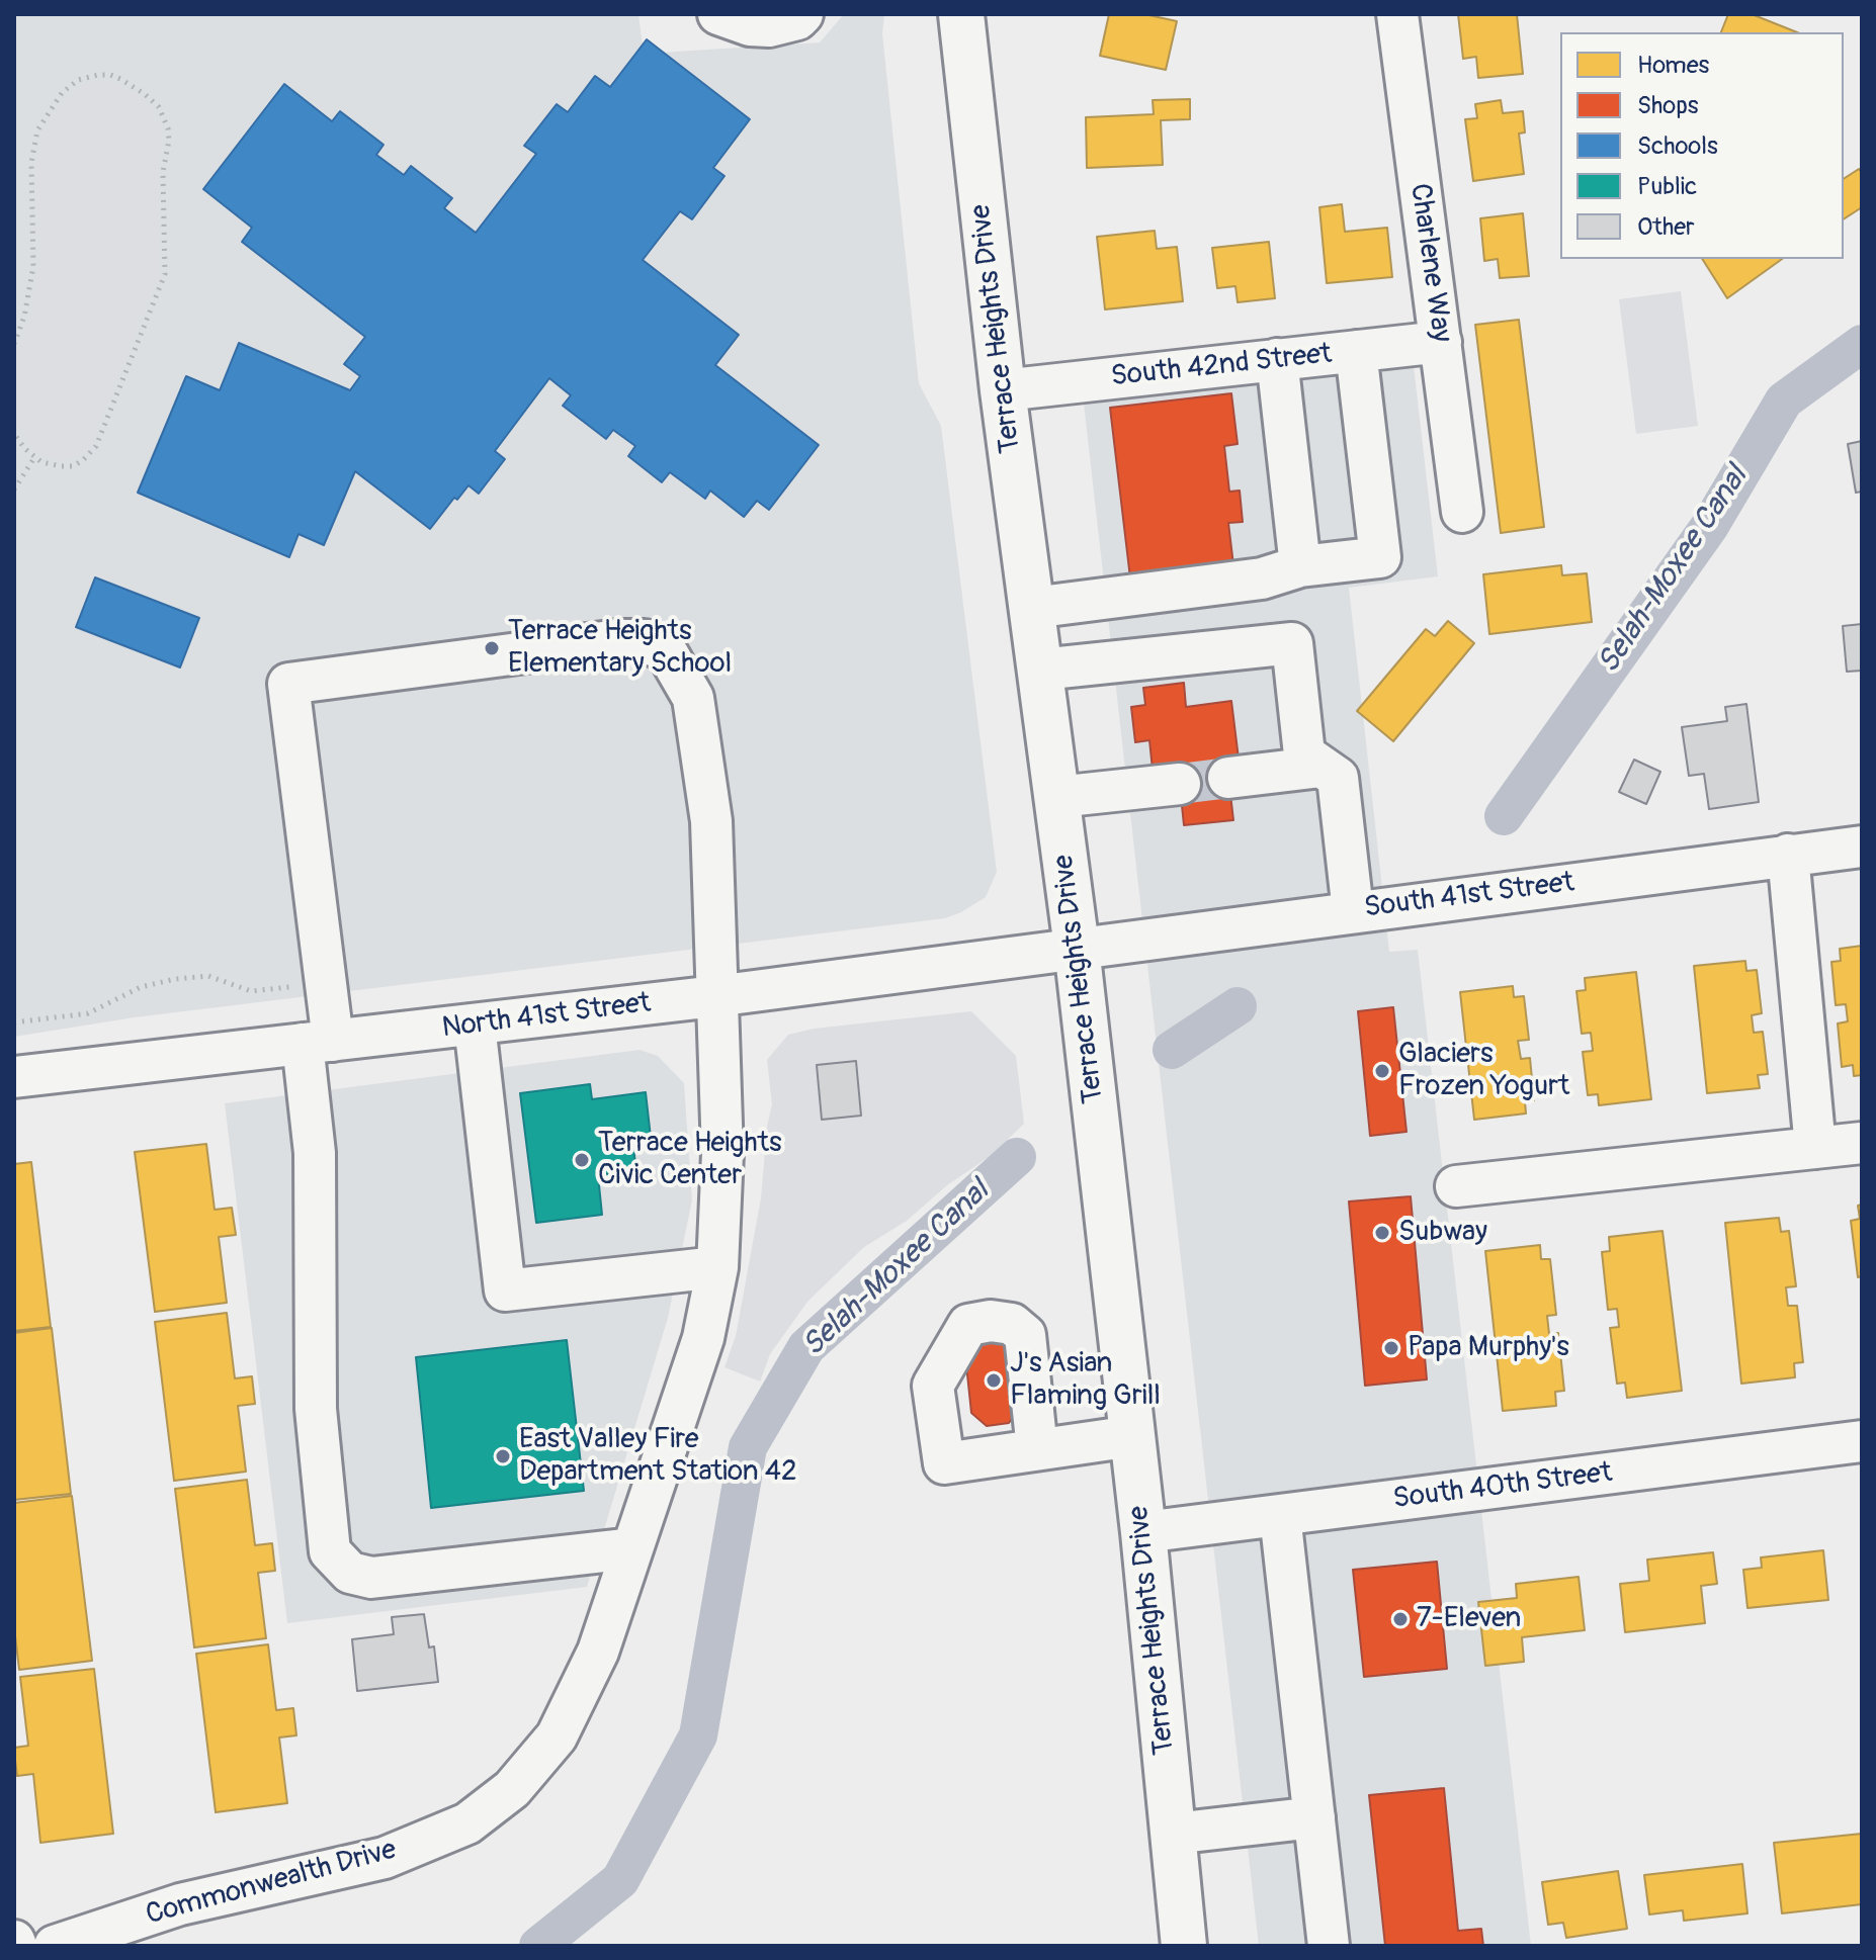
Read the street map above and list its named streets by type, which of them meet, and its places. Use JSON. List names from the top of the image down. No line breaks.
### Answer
{"streets":{"main road":["Terrace Heights Drive"],"street":["Charlene Way","South 42nd Street","South 41st Street","North 41st Street","South 40th Street","Commonwealth Drive"]},"crossings":[["Charlene Way","South 42nd Street"],["Terrace Heights Drive","South 42nd Street"],["Terrace Heights Drive","South 41st Street"],["Terrace Heights Drive","North 41st Street"],["Terrace Heights Drive","South 40th Street"],["South 41st Street","North 41st Street"],["North 41st Street","Commonwealth Drive"]],"water":["Selah-Moxee Canal"],"places":["Terrace Heights Elementary School","Glaciers Frozen Yogurt","Terrace Heights Civic Center","Subway","Papa Murphy's","J's Asian Flaming Grill","East Valley Fire Department Station 42","7-Eleven"],"legend":["Homes","Shops","Schools","Public","Other"]}
